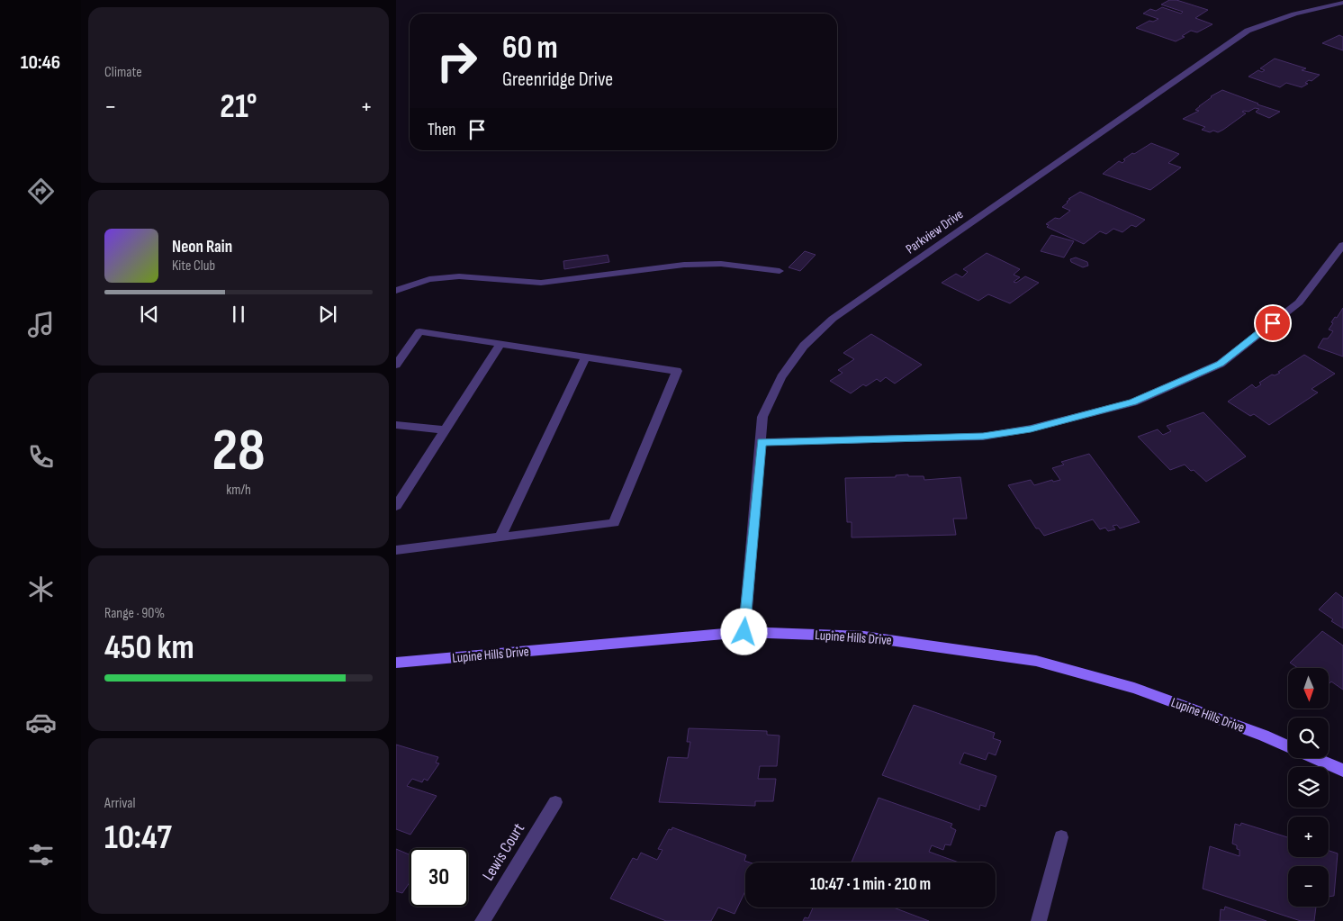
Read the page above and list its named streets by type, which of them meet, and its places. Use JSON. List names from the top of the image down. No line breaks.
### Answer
{"streets":{"street":["Parkview Drive","Lupine Hills Drive","Lewis Court"]},"crossings":[["Parkview Drive","Lupine Hills Drive"]],"north":"bottom","page":{"tabs":"10:46","tile":["Climate",["28","km/h"],["Range · 90%","450 km"],["Arrival","10:47"]],"turn":["60 m","Greenridge Drive"],"heat":["−","21°","+"],"then":"Then","song":["Neon Rain","Kite Club"],"map_buttons":["+","−"],"limit":"30","trip":"10:47 · 1 min · 210 m"}}
